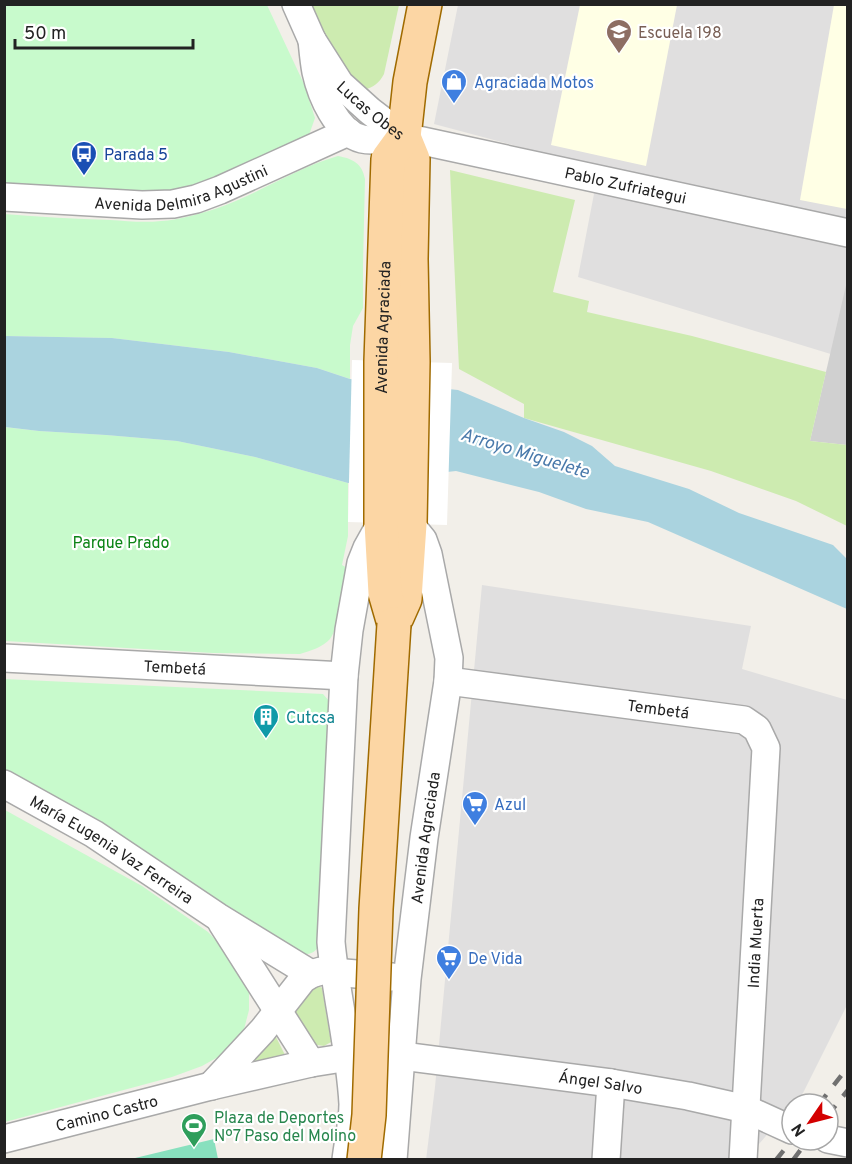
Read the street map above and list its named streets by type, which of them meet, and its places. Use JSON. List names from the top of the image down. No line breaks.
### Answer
{"streets":{"main road":["Avenida Agraciada"],"street":["Lucas Obes","Avenida Delmira Agustini","Pablo Zufriategui","Tembetá","María Eugenia Vaz Ferreira","India Muerta","Ángel Salvo","Camino Castro"]},"crossings":[["Lucas Obes","Avenida Delmira Agustini"],["Lucas Obes","Pablo Zufriategui"],["Lucas Obes","Avenida Agraciada"],["Pablo Zufriategui","Avenida Agraciada"],["Avenida Agraciada","Tembetá"],["Avenida Agraciada","María Eugenia Vaz Ferreira"],["Avenida Agraciada","Ángel Salvo"],["Avenida Agraciada","Camino Castro"],["Tembetá","India Muerta"],["María Eugenia Vaz Ferreira","Camino Castro"],["India Muerta","Ángel Salvo"],["Ángel Salvo","Camino Castro"]],"water":["Arroyo Miguelete"],"parks":["Parque Prado"],"places":{"school or university":["Escuela 198"],"shop":["Agraciada Motos"],"bus stop":["Parada 5"],"building":["Cutcsa"],"supermarket":["Azul","De Vida"],"sports":["Plaza de Deportes Nº7 Paso del Molino"]},"scale_bar":"50 m","north":"bottom left"}
